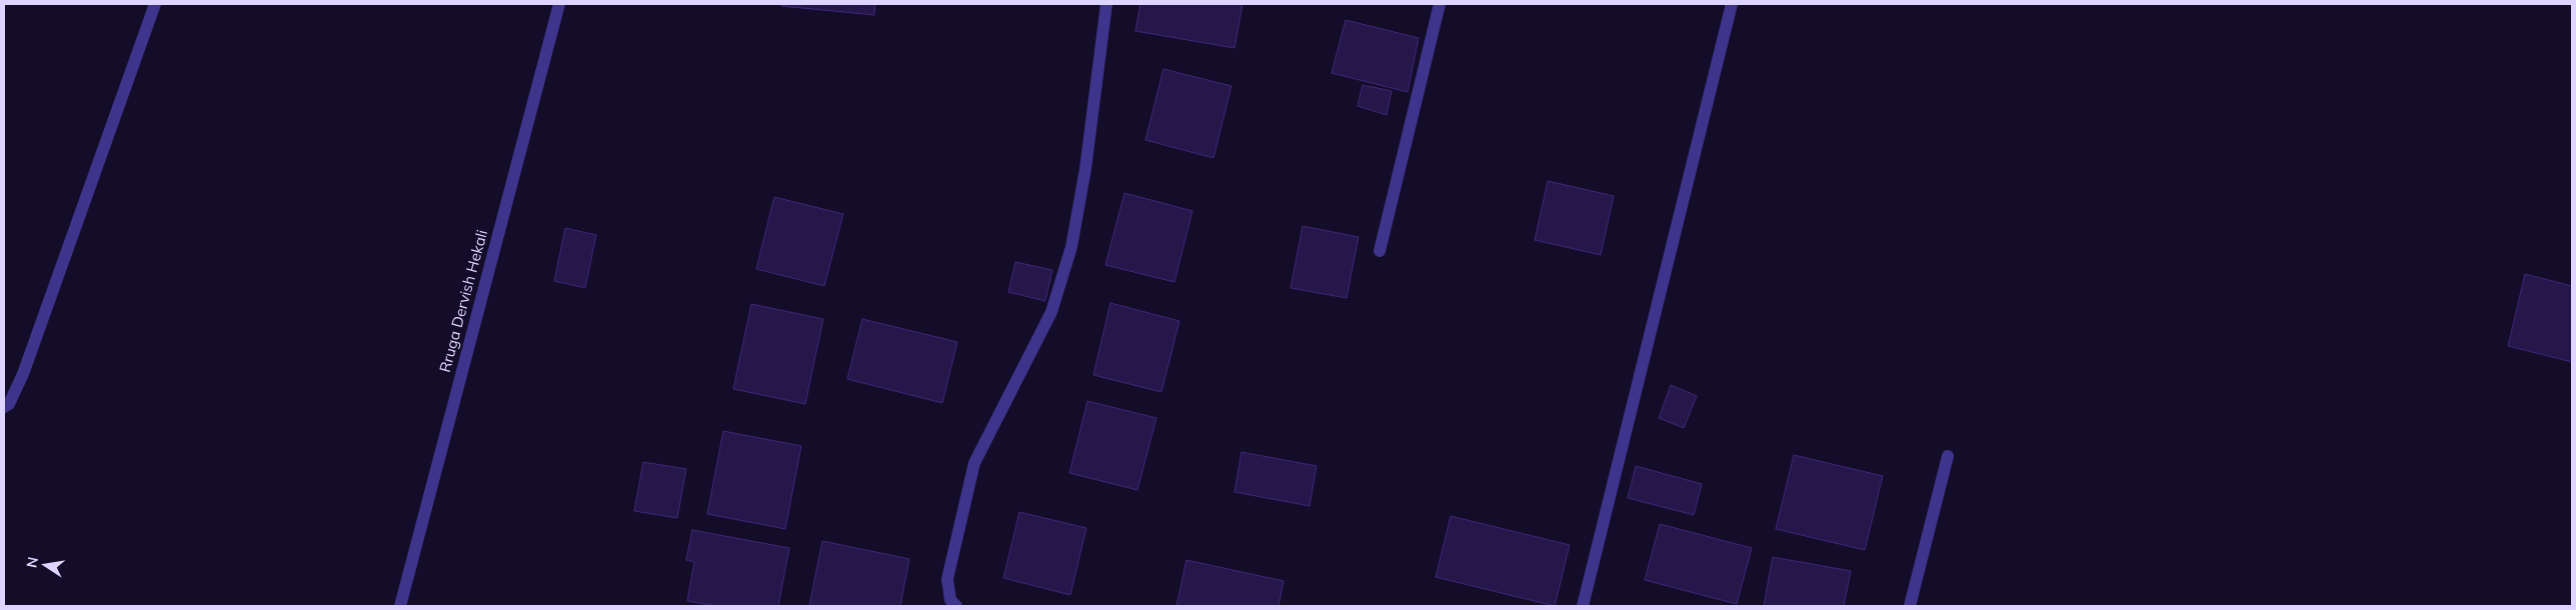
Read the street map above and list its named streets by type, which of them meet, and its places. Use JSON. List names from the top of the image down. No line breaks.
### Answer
{"streets":{"street":["Rruga Dervish Hekali"]},"north":"left"}
